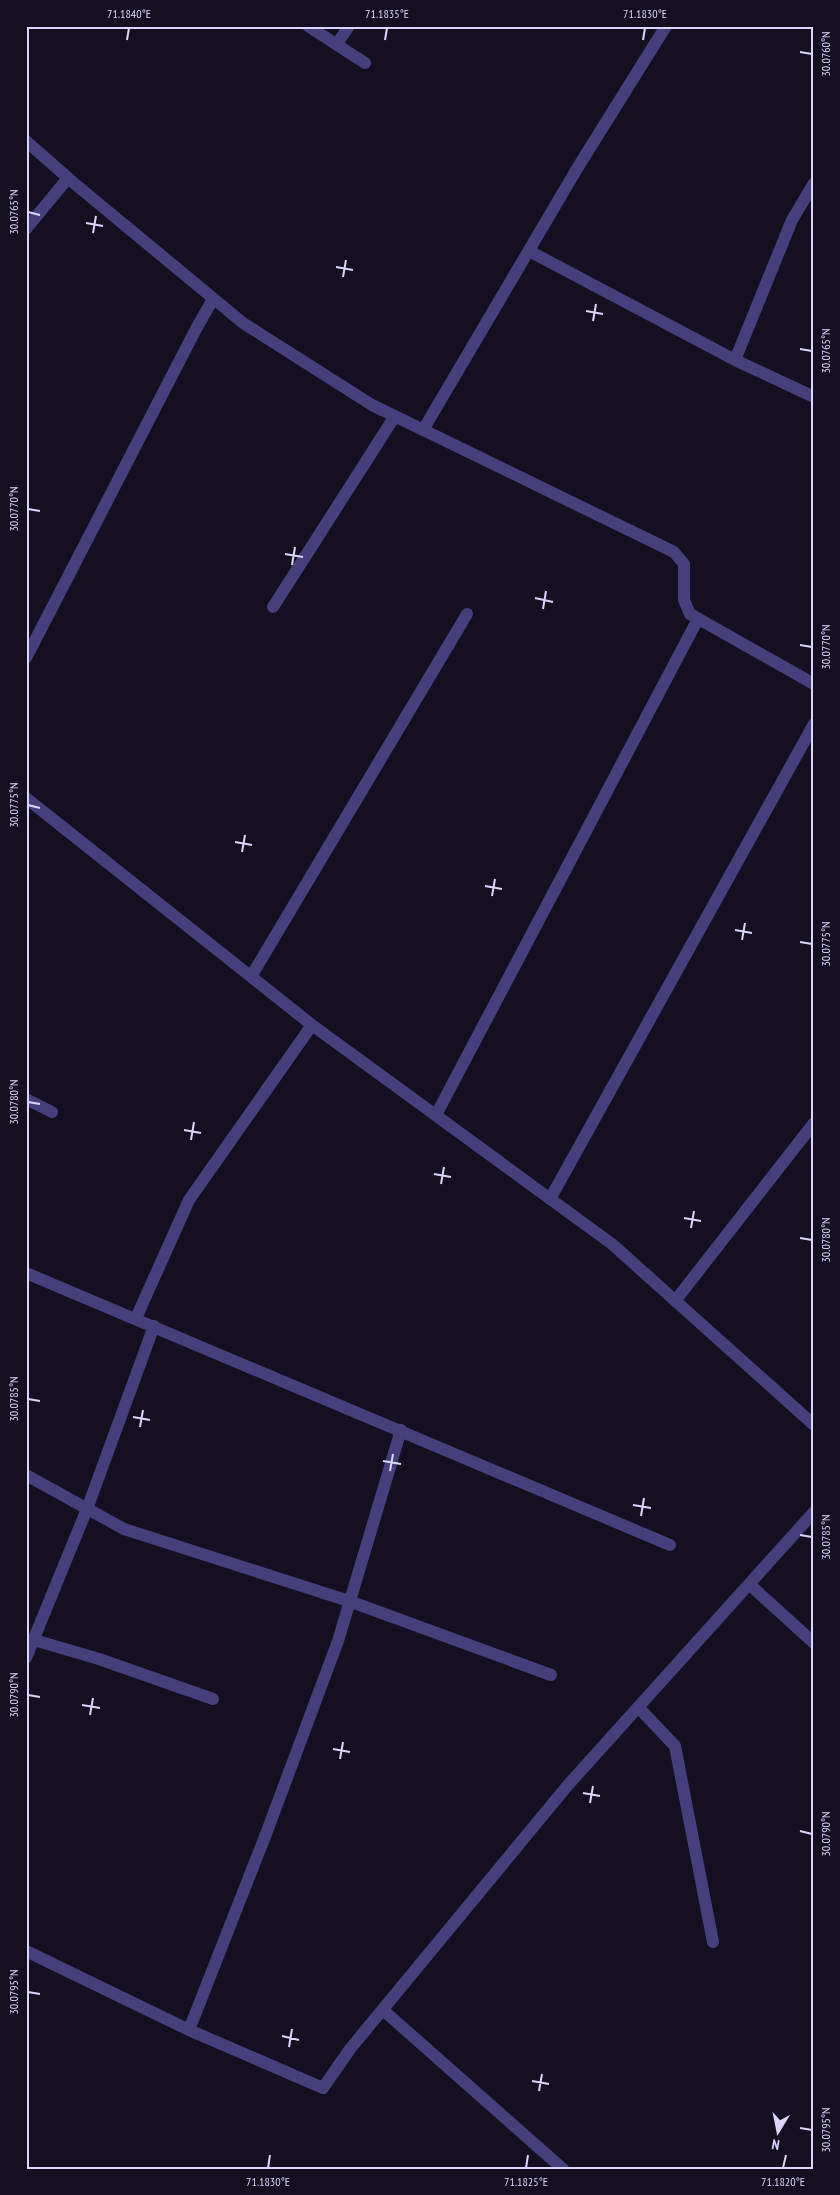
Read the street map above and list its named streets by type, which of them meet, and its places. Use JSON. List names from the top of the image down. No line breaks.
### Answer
{"north":"bottom","coordinates":["71.1840°E","71.1835°E","71.1830°E","30.0760°N","30.0765°N","30.0770°N","30.0775°N","30.0780°N","30.0785°N","30.0790°N","30.0795°N","71.1825°E","71.1820°E"]}
